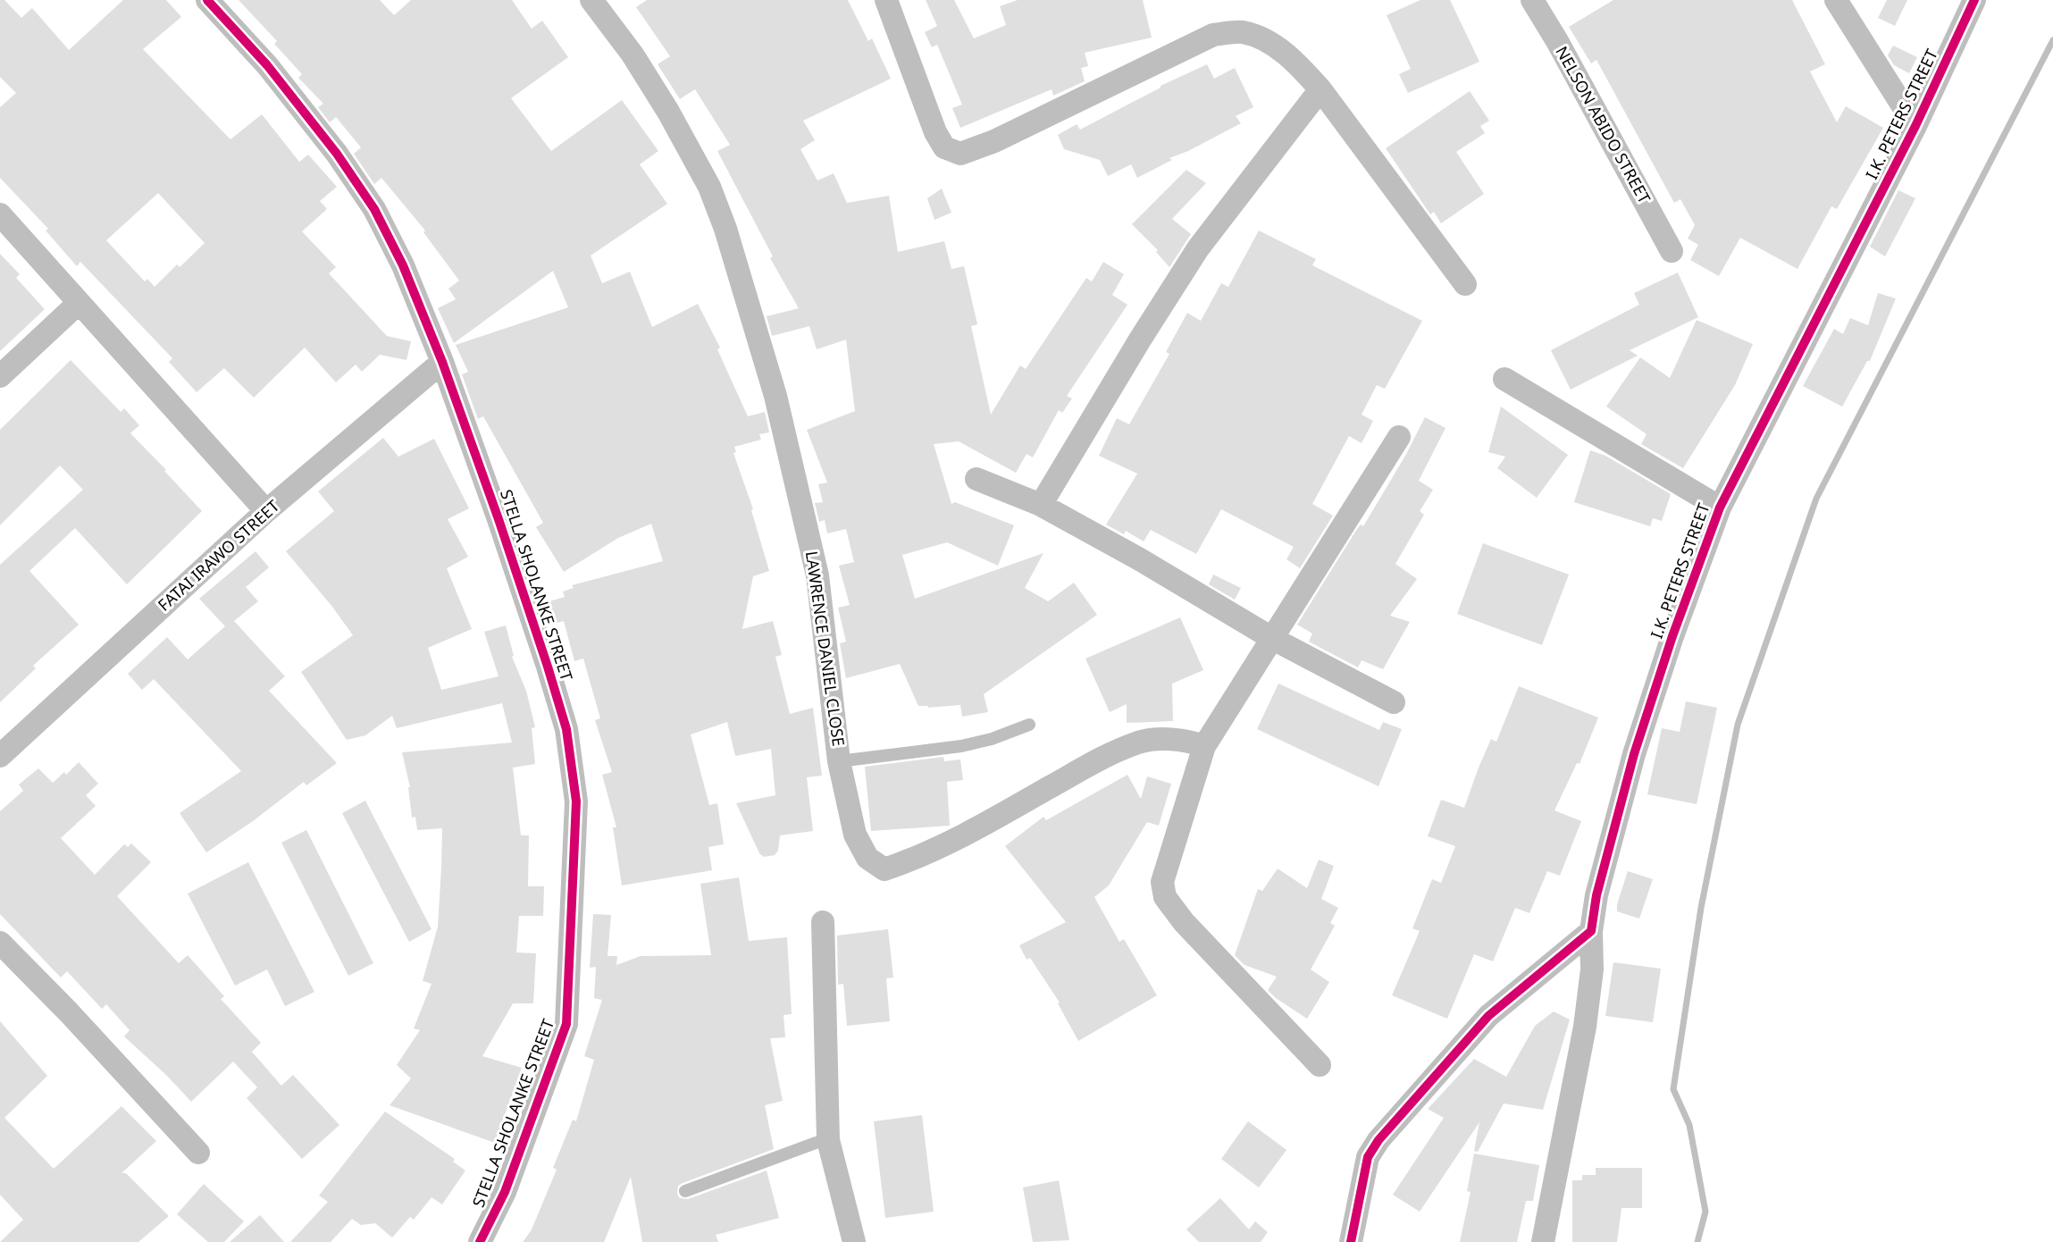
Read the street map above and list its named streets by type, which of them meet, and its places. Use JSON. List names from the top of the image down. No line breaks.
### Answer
{"streets":{"street":["I.K. PETERS STREET","NELSON ABIDO STREET","FATAI IRAWO STREET","STELLA SHOLANKE STREET","LAWRENCE DANIEL CLOSE"]},"crossings":[["FATAI IRAWO STREET","STELLA SHOLANKE STREET"]]}
